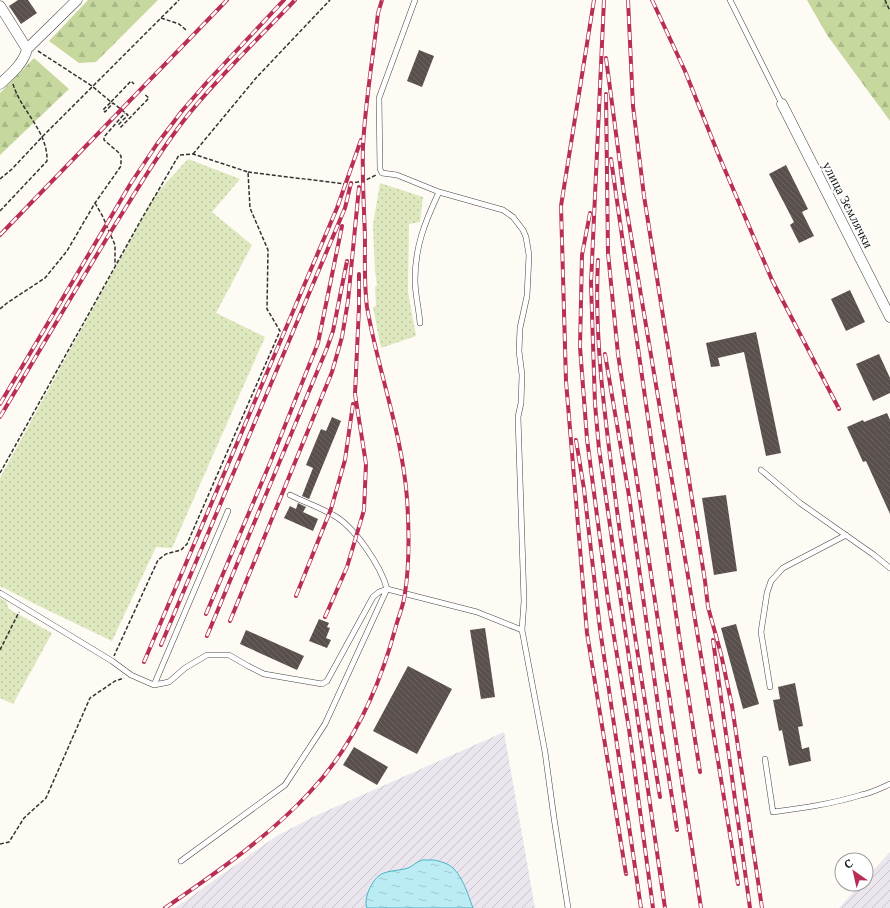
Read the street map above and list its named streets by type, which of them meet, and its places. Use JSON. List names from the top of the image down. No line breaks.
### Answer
{"streets":{"street":["улица Землячки"]},"north":"top left"}
